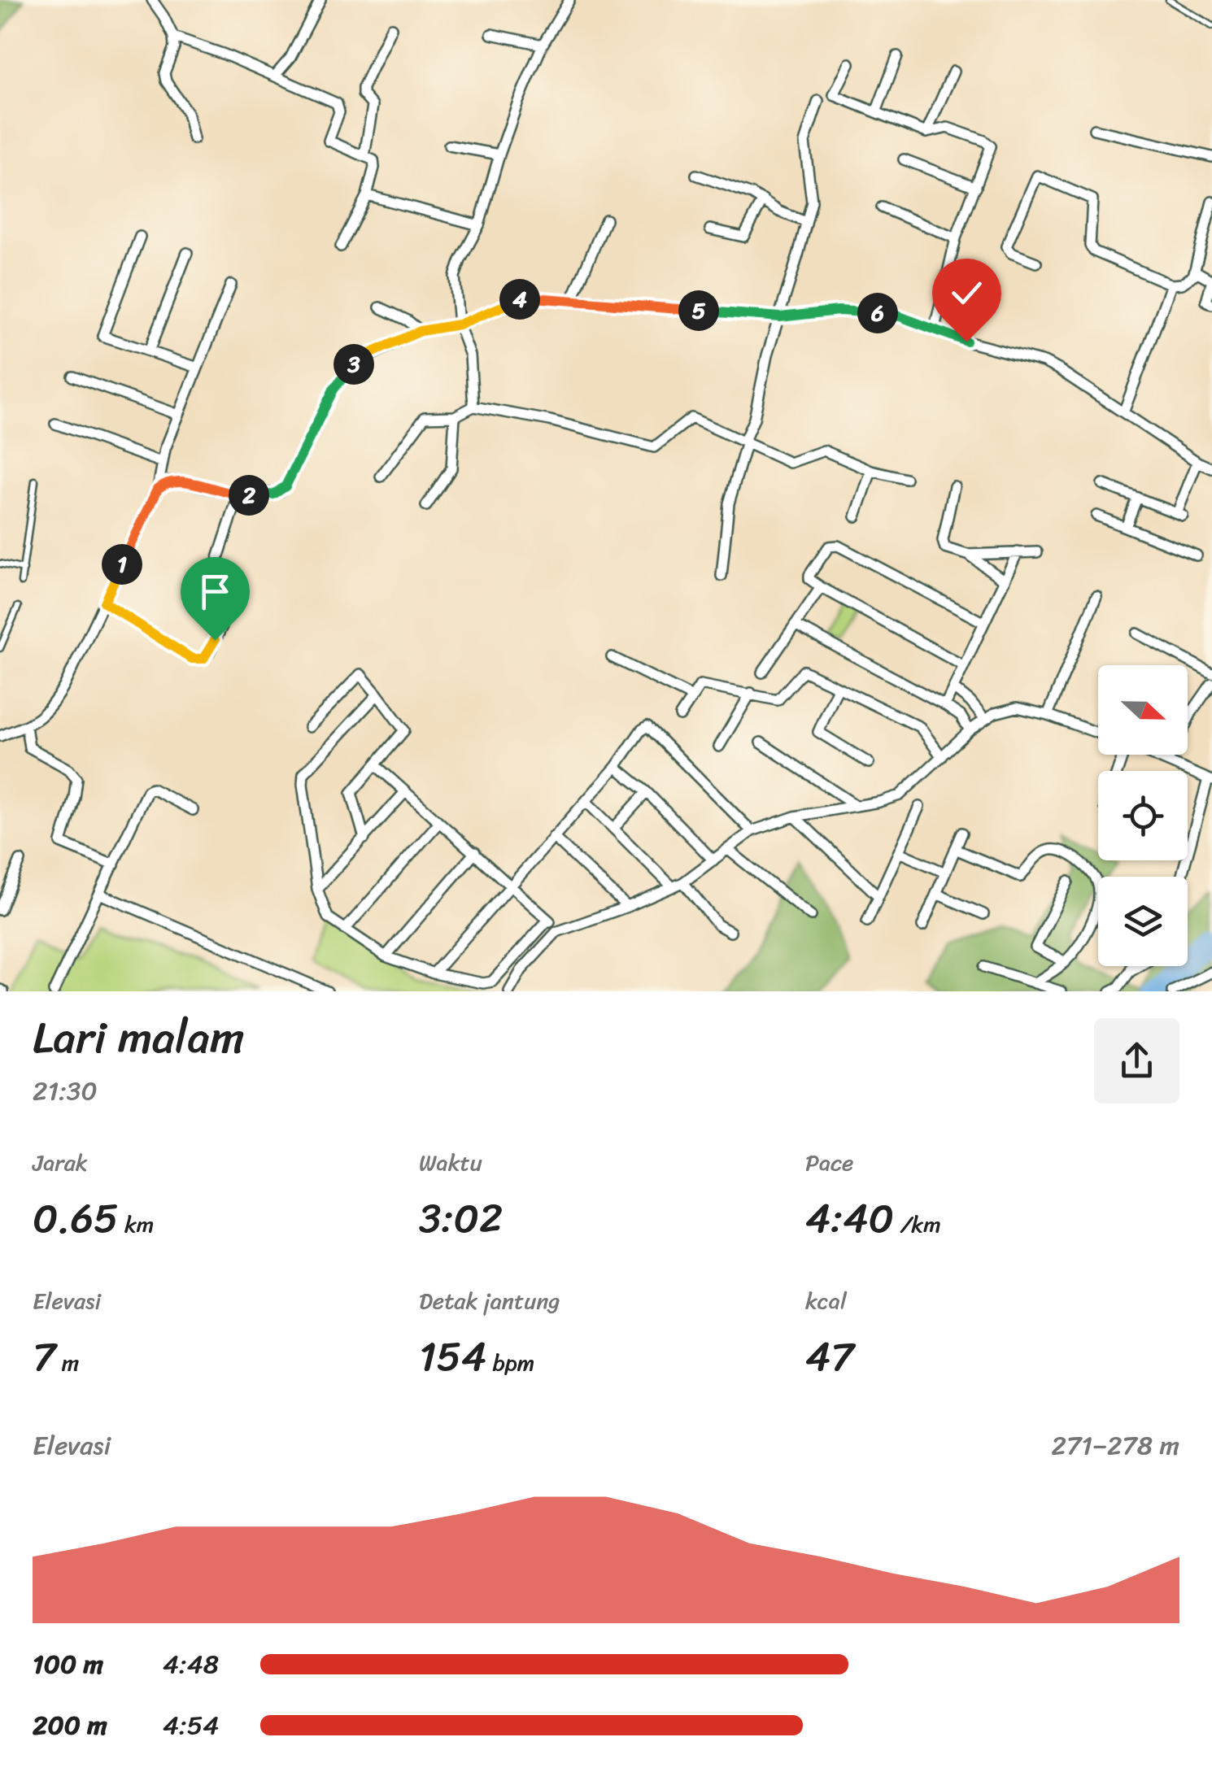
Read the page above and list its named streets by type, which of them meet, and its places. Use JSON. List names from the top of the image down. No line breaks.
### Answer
{"north":"right","page":{"pins":["4","5","6","3","2","1"],"heading":["Lari malam","21:30"],"stats":[["Jarak","0.65 km"],["Waktu","3:02"],["Pace","4:40 /km"],["Elevasi","7 m"],["Detak jantung","154 bpm"],["kcal","47"]],"chart":["Elevasi","271–278 m"],"list":[{"name":"100 m","note":"4:48"},{"name":"200 m","note":"4:54"}]}}
